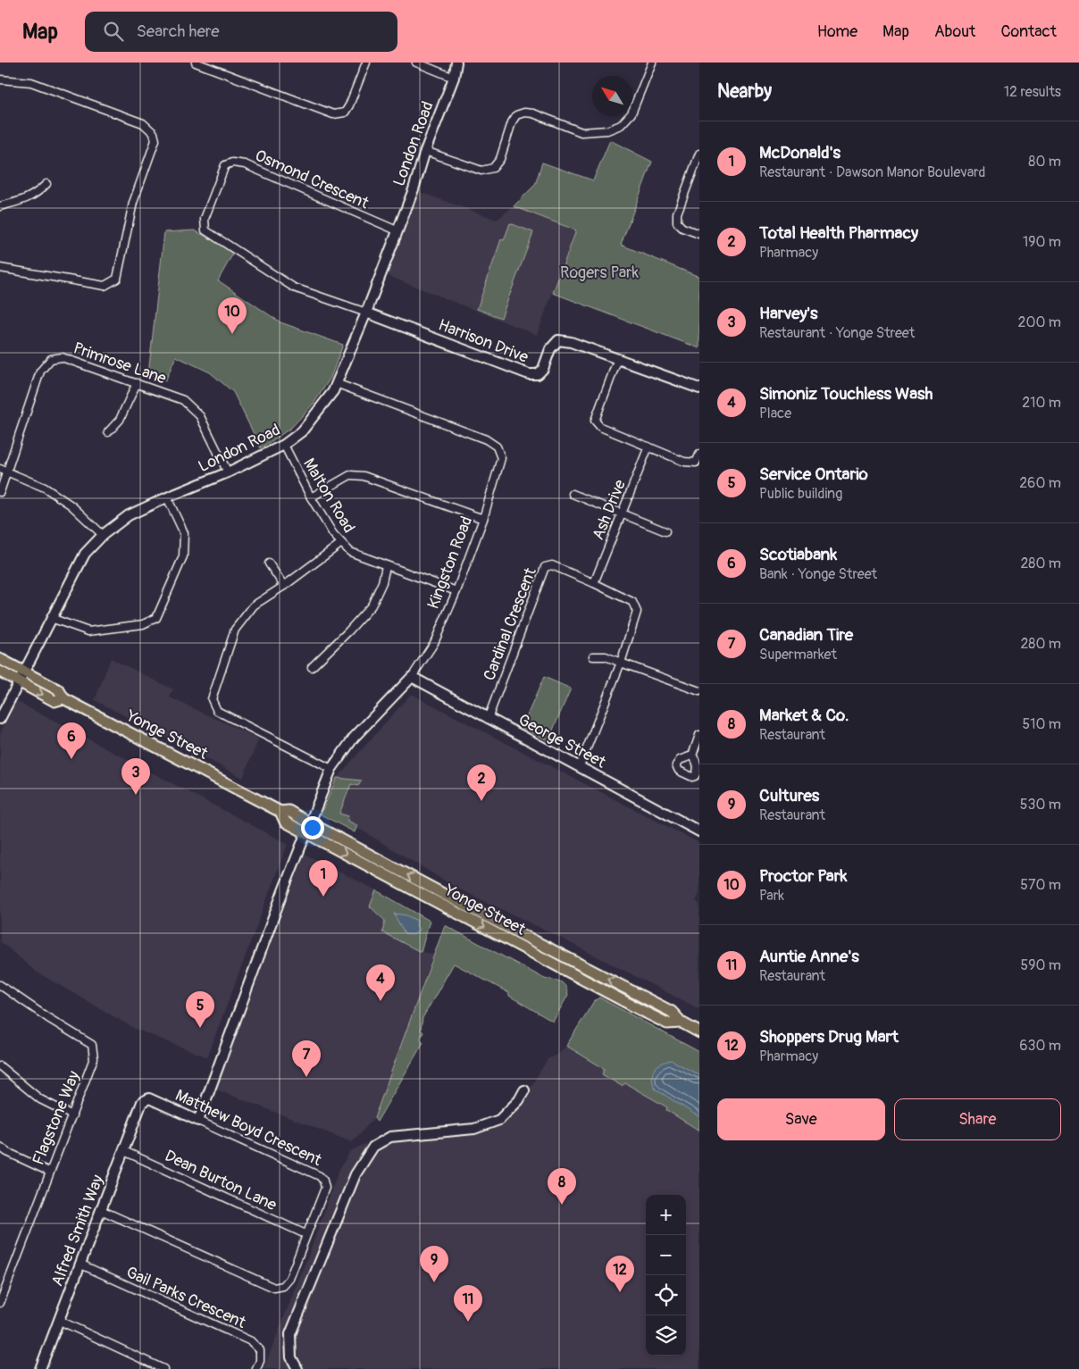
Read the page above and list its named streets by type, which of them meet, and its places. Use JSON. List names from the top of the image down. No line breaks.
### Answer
{"streets":{"main road":["Yonge Street"],"street":["London Road","Osmond Crescent","Harrison Drive","Primrose Lane","Malton Road","Ash Drive","Kingston Road","Cardinal Crescent","George Street","Flagstone Way","Matthew Boyd Crescent","Dean Burton Lane","Alfred Smith Way","Gail Parks Crescent"]},"crossings":[["London Road","Osmond Crescent"],["London Road","Harrison Drive"],["London Road","Primrose Lane"],["London Road","Malton Road"],["London Road","Kingston Road"],["London Road","Yonge Street"],["Osmond Crescent","Harrison Drive"],["Malton Road","Kingston Road"],["Ash Drive","Cardinal Crescent"],["Kingston Road","Yonge Street"],["Kingston Road","George Street"],["Kingston Road","Matthew Boyd Crescent"],["Cardinal Crescent","George Street"],["Matthew Boyd Crescent","Dean Burton Lane"],["Matthew Boyd Crescent","Alfred Smith Way"],["Dean Burton Lane","Alfred Smith Way"],["Alfred Smith Way","Gail Parks Crescent"]],"parks":["Rogers Park"],"north":"top left","page":{"header":"Map","search":"Search here","nav":["Home","Map","About","Contact"],"heading":["Nearby","12 results"],"list":[{"mark":"1","name":"McDonald's","note":"Restaurant · Dawson Manor Boulevard","value":"80 m"},{"mark":"2","name":"Total Health Pharmacy","note":"Pharmacy","value":"190 m"},{"mark":"3","name":"Harvey's","note":"Restaurant · Yonge Street","value":"200 m"},{"mark":"4","name":"Simoniz Touchless Wash","note":"Place","value":"210 m"},{"mark":"5","name":"Service Ontario","note":"Public building","value":"260 m"},{"mark":"6","name":"Scotiabank","note":"Bank · Yonge Street","value":"280 m"},{"mark":"7","name":"Canadian Tire","note":"Supermarket","value":"280 m"},{"mark":"8","name":"Market & Co.","note":"Restaurant","value":"510 m"},{"mark":"9","name":"Cultures","note":"Restaurant","value":"530 m"},{"mark":"10","name":"Proctor Park","note":"Park","value":"570 m"},{"mark":"11","name":"Auntie Anne's","note":"Restaurant","value":"590 m"},{"mark":"12","name":"Shoppers Drug Mart","note":"Pharmacy","value":"630 m"}],"pins":["10","6","3","2","1","4","5","7","8","9","12","11"],"buttons":["Save","Share"],"map_buttons":["+","−"]}}
